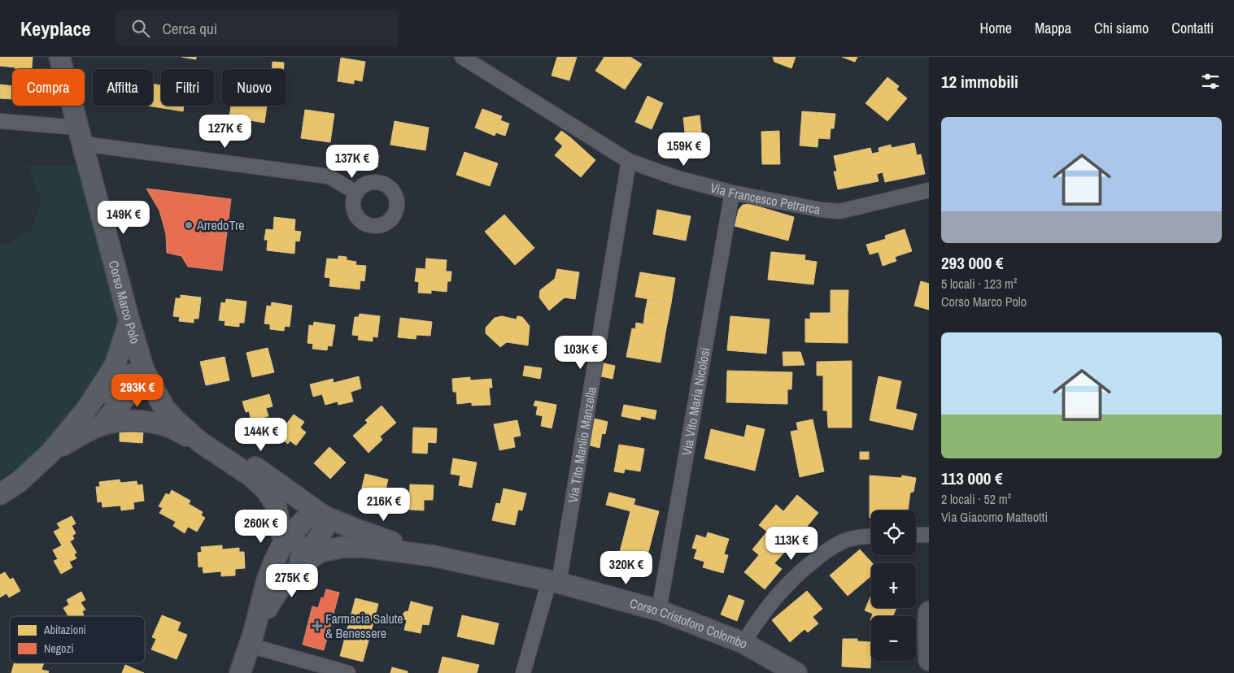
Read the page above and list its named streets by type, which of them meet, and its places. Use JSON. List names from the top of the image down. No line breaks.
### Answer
{"streets":{"main road":["Corso Marco Polo","Corso Cristoforo Colombo"],"street":["Via Francesco Petrarca","Via Vito Maria Nicolosi","Via Tito Manlio Manzella"]},"crossings":[["Via Francesco Petrarca","Via Vito Maria Nicolosi"],["Via Francesco Petrarca","Via Tito Manlio Manzella"],["Via Vito Maria Nicolosi","Corso Cristoforo Colombo"],["Via Tito Manlio Manzella","Corso Cristoforo Colombo"]],"places":{"other":["ArredoTre"],"health":["Farmacia Salute & Benessere"]},"legend":["Abitazioni","Negozi"],"page":{"header":"Keyplace","search":"Cerca qui","nav":["Home","Mappa","Chi siamo","Contatti"],"heading":"12 immobili","chip":["Compra","Affitta","Filtri","Nuovo"],"list":[{"name":"293 000 €","note":"5 locali · 123 m² · Corso Marco Polo"},{"name":"113 000 €","note":"2 locali · 52 m² · Via Giacomo Matteotti"}],"price":["127K €","159K €","137K €","149K €","103K €","293K €","144K €","216K €","260K €","113K €","320K €","275K €"],"map_buttons":["+","−"]}}
